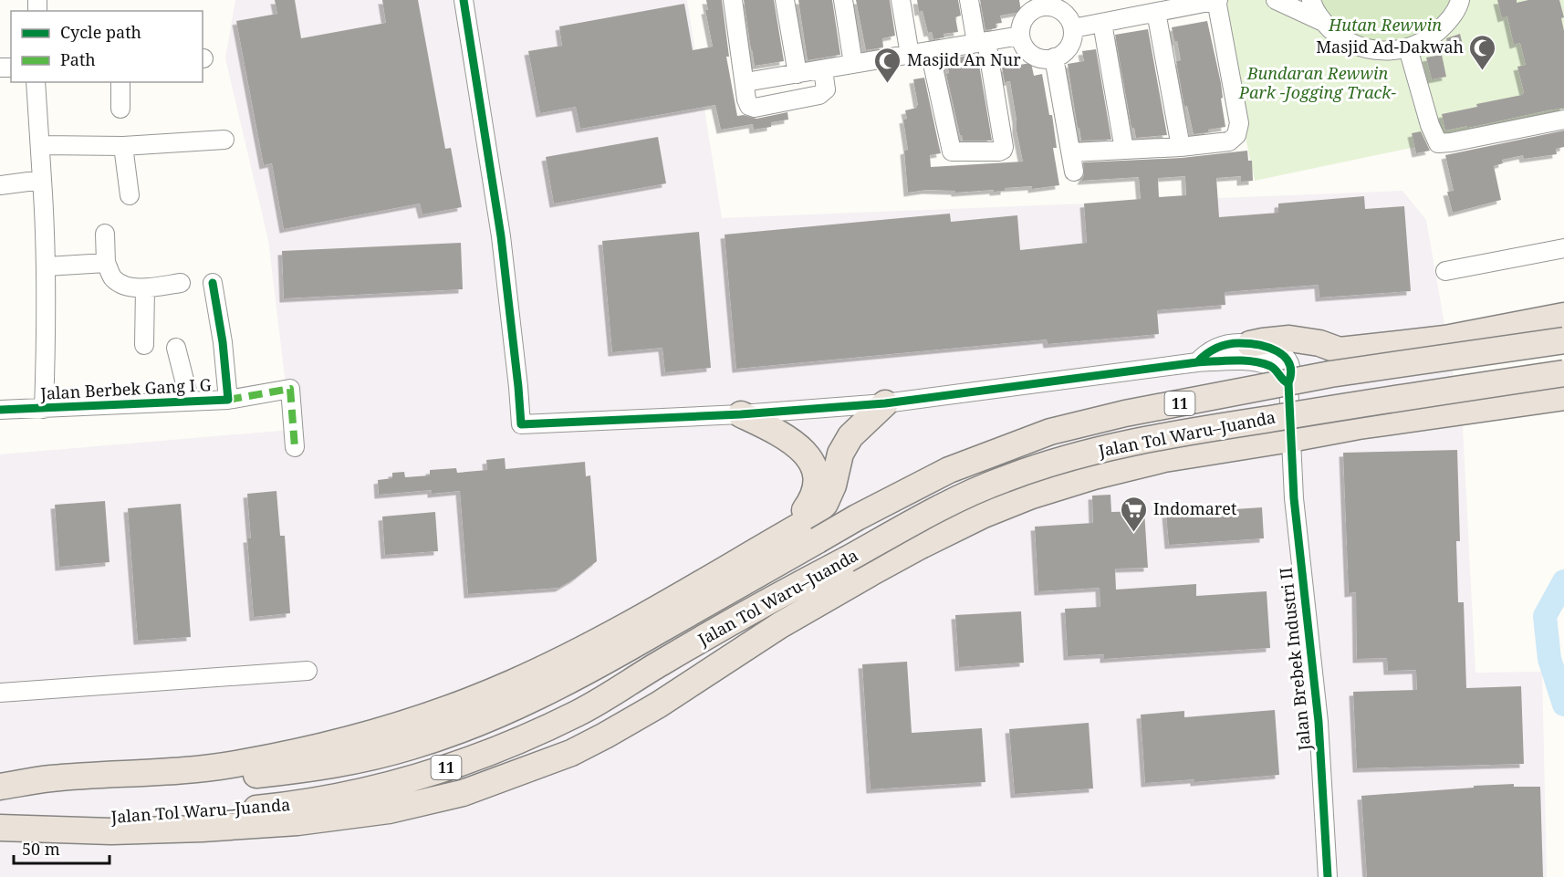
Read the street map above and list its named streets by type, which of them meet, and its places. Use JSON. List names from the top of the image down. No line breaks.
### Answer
{"streets":{"highway":["11","Jalan Tol Waru–Juanda"],"street":["Jalan Berbek Gang I G","Jalan Brebek Industri II"]},"parks":["Hutan Rewwin","Bundaran Rewwin Park -Jogging Track-"],"places":{"mosque":["Masjid Ad-Dakwah","Masjid An Nur"],"supermarket":["Indomaret"]},"legend":["Cycle path","Path"],"scale_bar":"50 m"}
